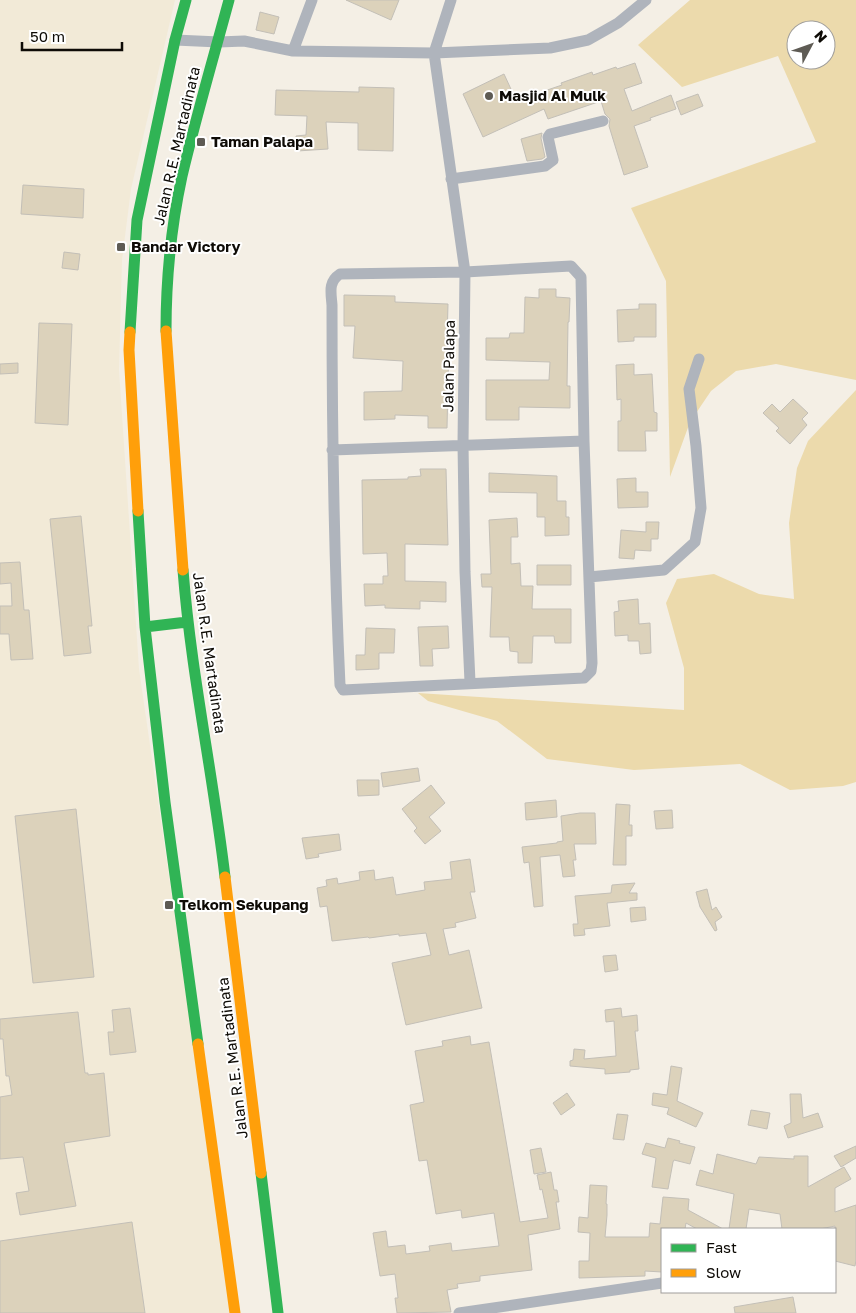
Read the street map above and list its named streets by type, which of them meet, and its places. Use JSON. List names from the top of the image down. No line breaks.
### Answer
{"streets":{"highway":["Jalan R.E. Martadinata"],"street":["Jalan Palapa"]},"places":{"other":["Masjid Al Mulk"],"transit":["Taman Palapa","Bandar Victory","Telkom Sekupang"]},"legend":["Fast","Slow"],"scale_bar":"50 m","north":"top right"}
